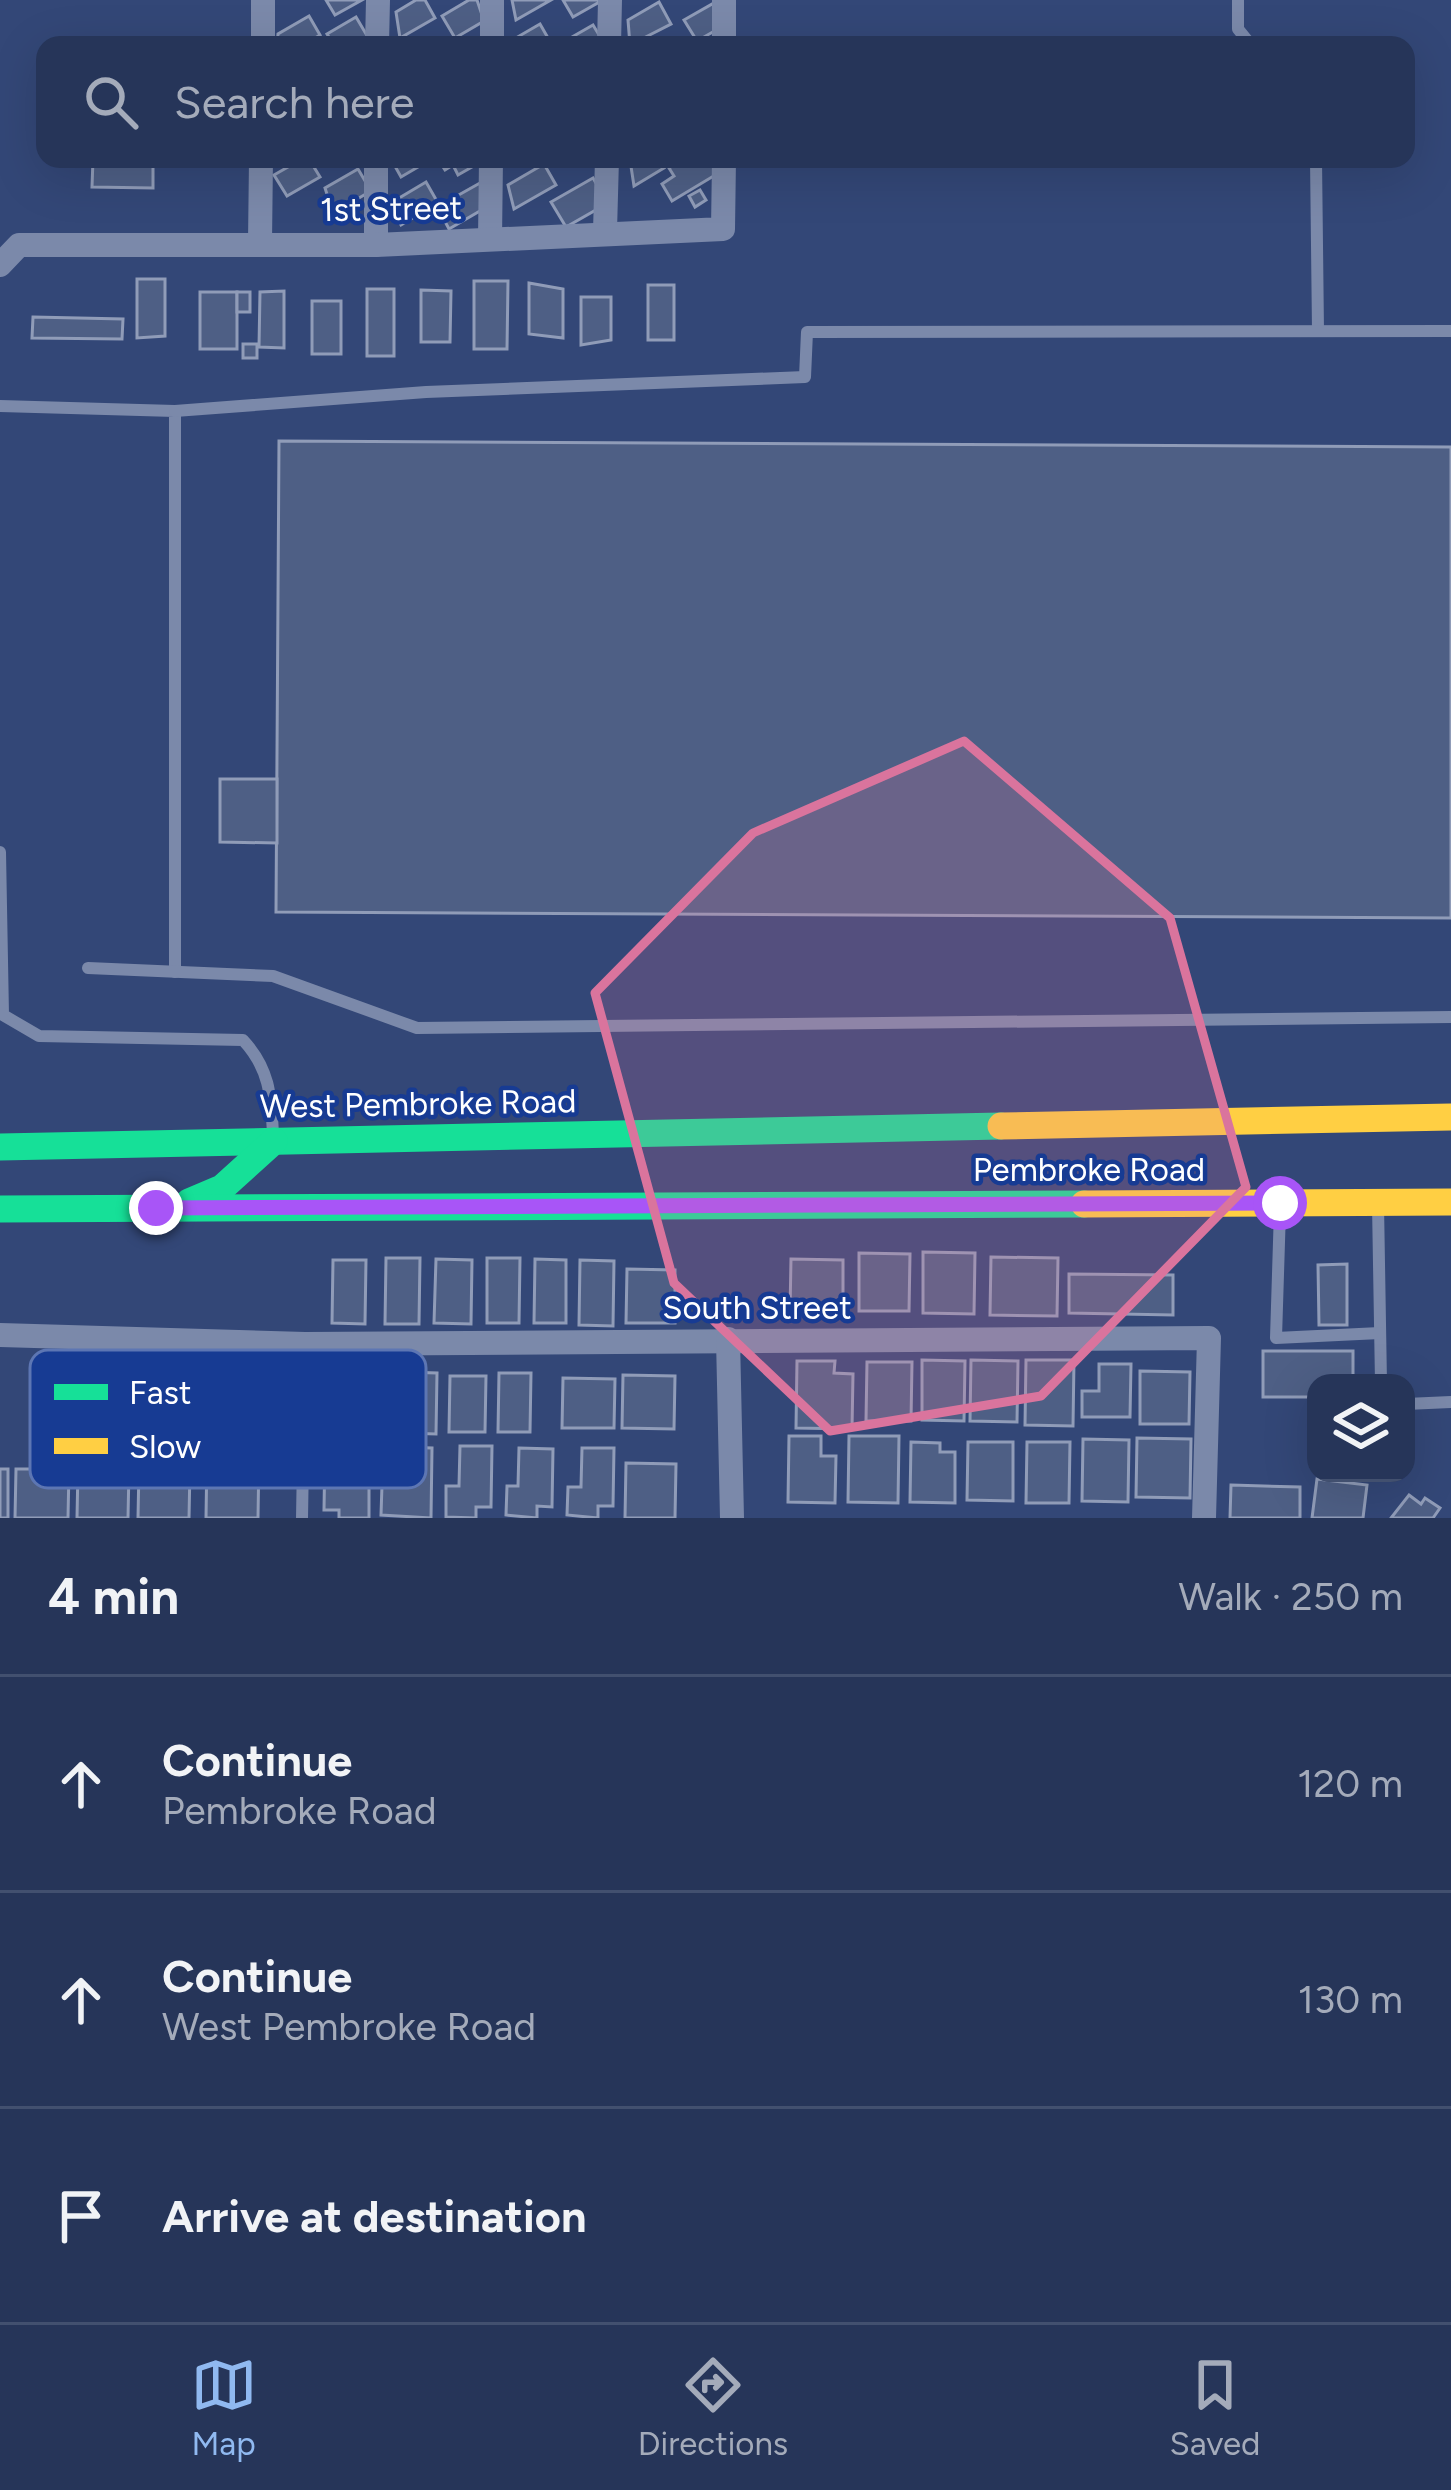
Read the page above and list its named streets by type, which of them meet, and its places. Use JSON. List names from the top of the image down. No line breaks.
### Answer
{"streets":{"main road":["West Pembroke Road","Pembroke Road"],"street":["1st Street","South Street"]},"crossings":[["West Pembroke Road","Pembroke Road"]],"legend":["Fast","Slow"],"page":{"search":"Search here","heading":["4 min","Walk · 250 m"],"list":[["Continue","Pembroke Road","120 m"],["Continue","West Pembroke Road","130 m"],"Arrive at destination"],"nav":["Map","Directions","Saved"]}}
